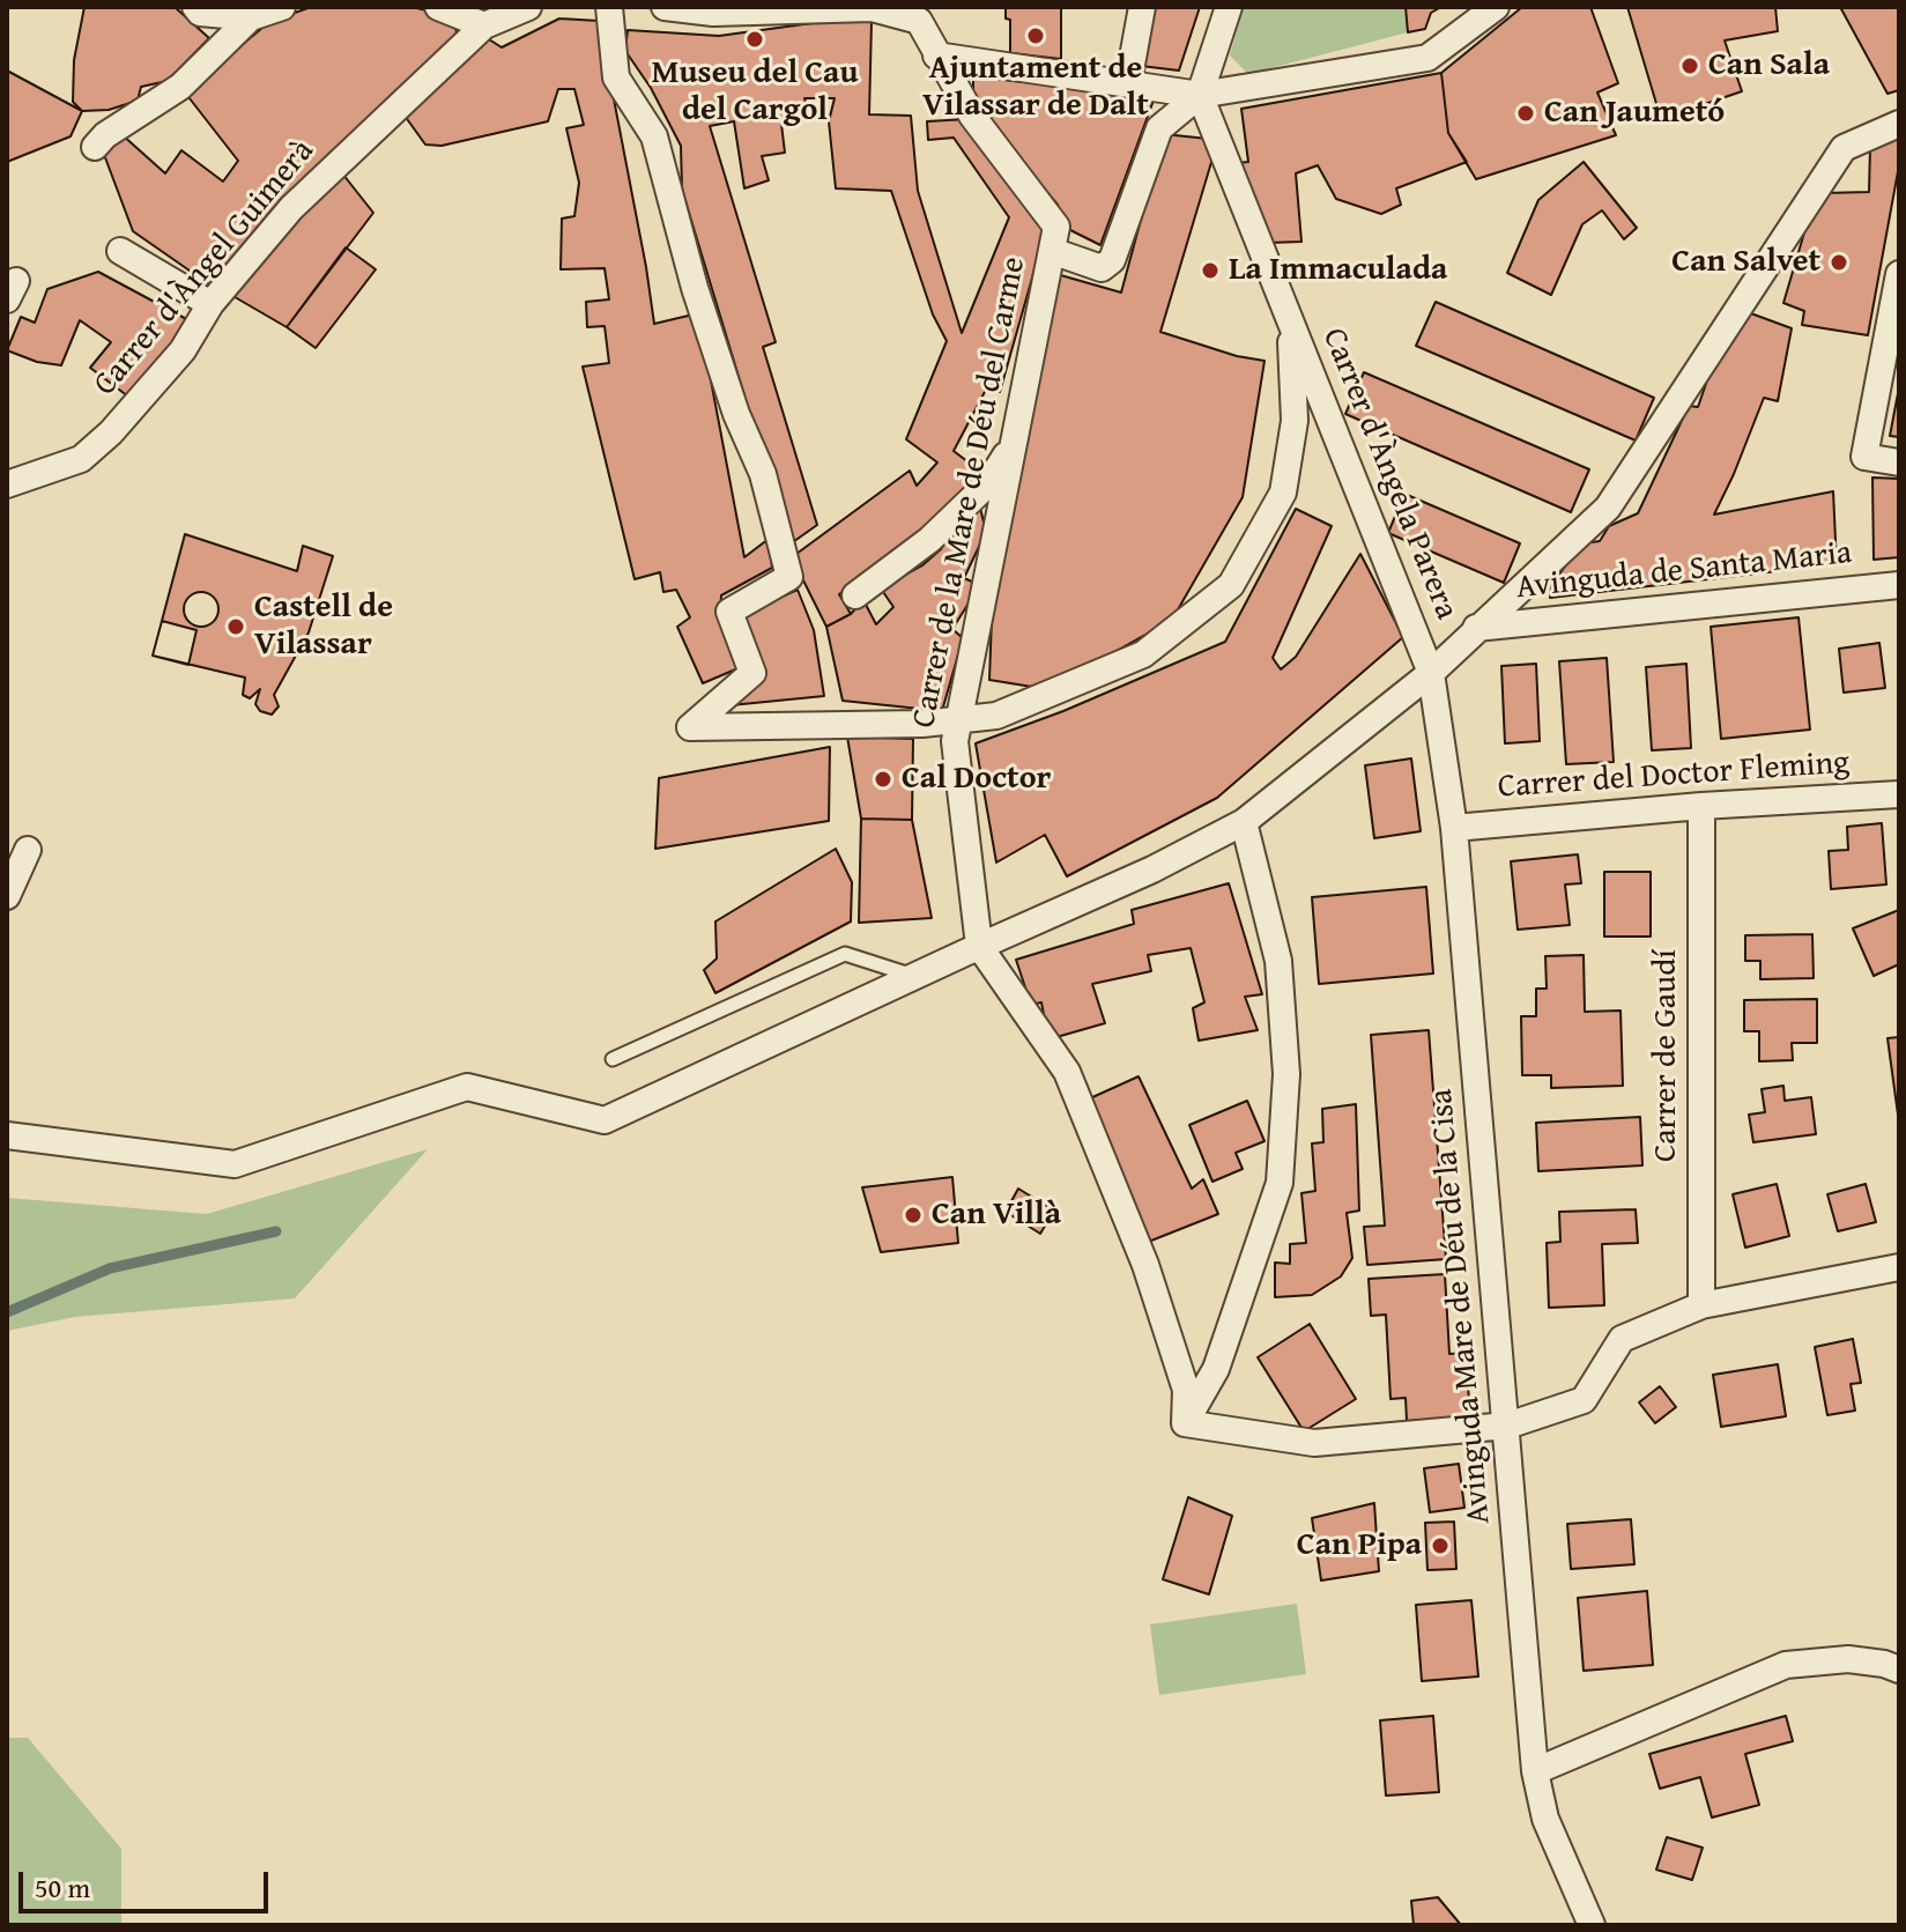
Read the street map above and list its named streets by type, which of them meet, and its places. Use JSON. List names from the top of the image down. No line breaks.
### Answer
{"streets":{"street":["Carrer d'Àngel Guimerà","Carrer d'Àngela Parera","Carrer de la Mare de Déu del Carme","Avinguda de Santa Maria","Carrer del Doctor Fleming","Carrer de Gaudí","Avinguda Mare de Déu de la Cisa"]},"crossings":[["Carrer d'Àngela Parera","Avinguda Mare de Déu de la Cisa"],["Carrer del Doctor Fleming","Carrer de Gaudí"],["Carrer del Doctor Fleming","Avinguda Mare de Déu de la Cisa"]],"places":["Ajuntament de Vilassar de Dalt","Museu del Cau del Cargol","Can Sala","Can Jaumetó","Can Salvet","La Immaculada","Castell de Vilassar","Cal Doctor","Can Villà","Can Pipa"],"scale_bar":"50 m"}
